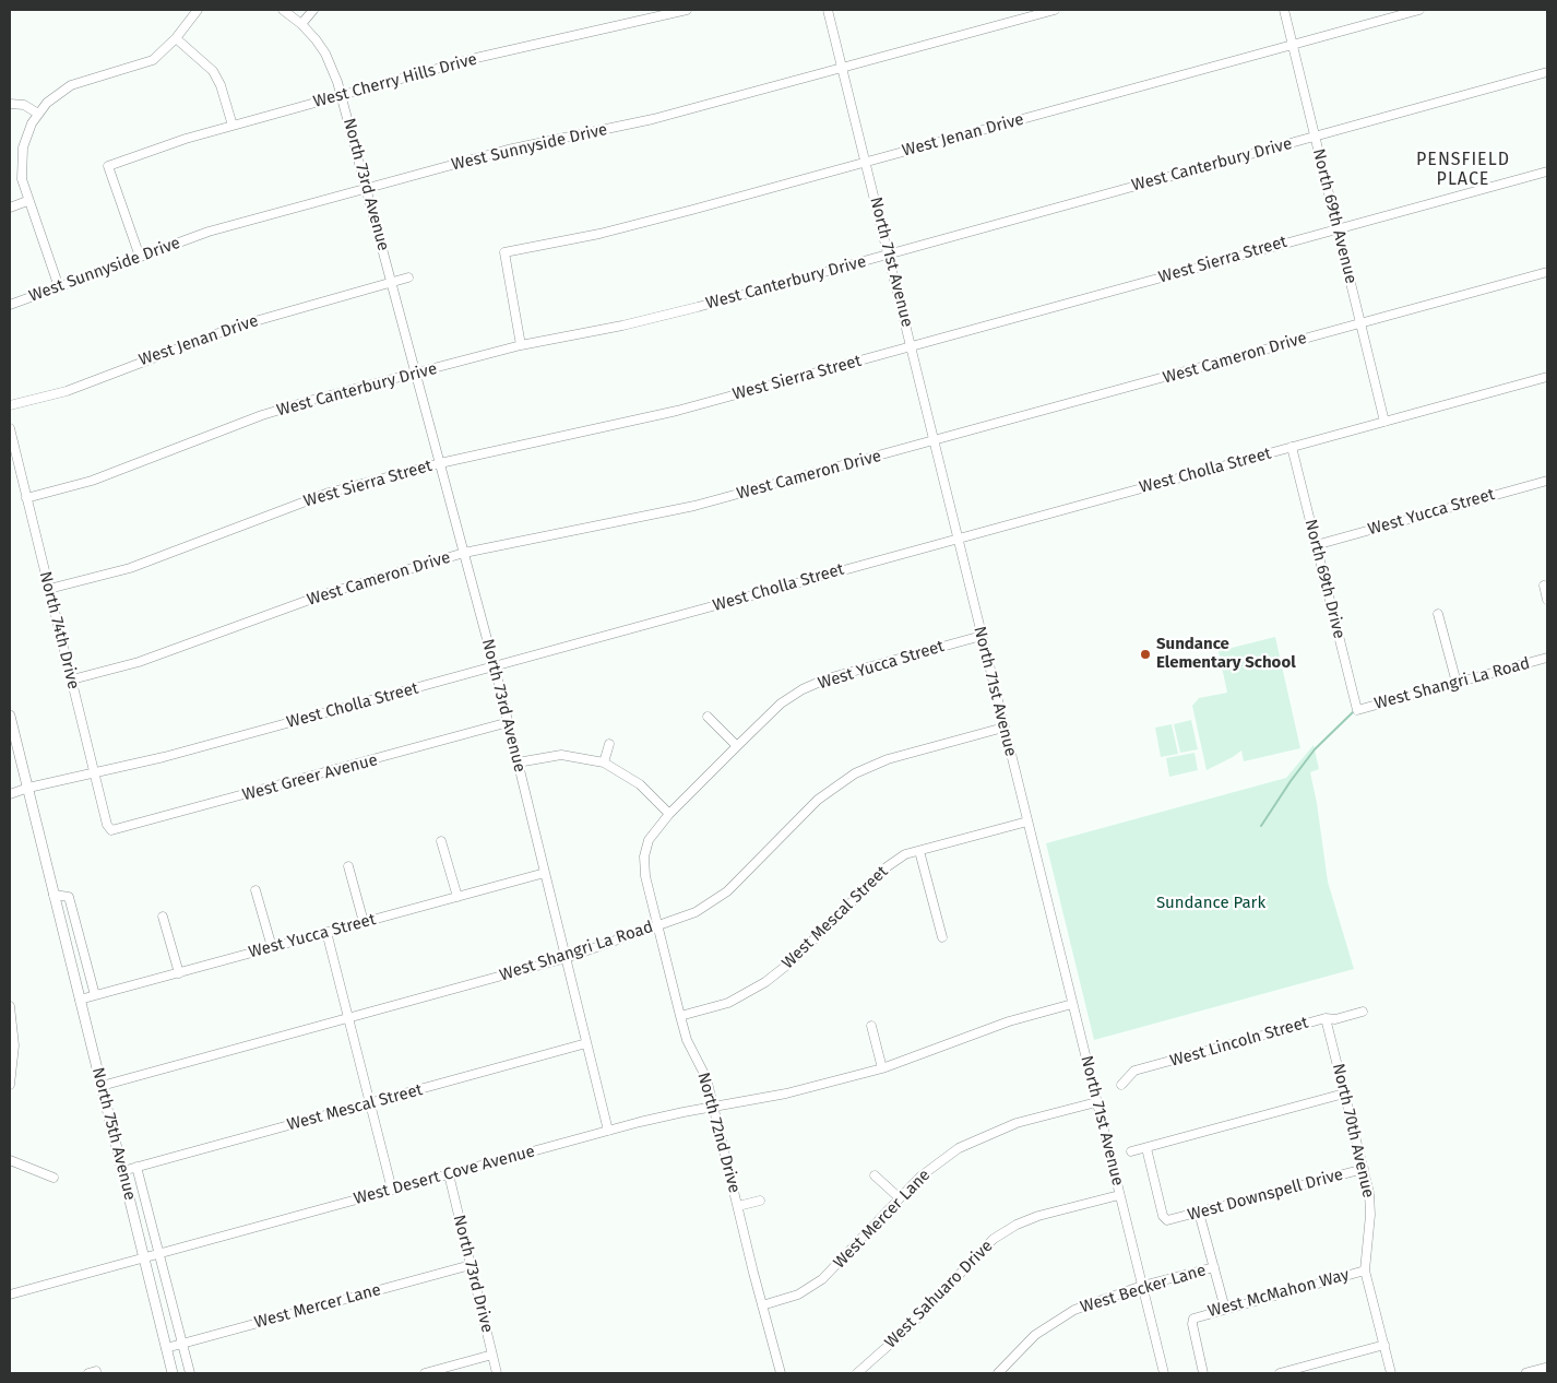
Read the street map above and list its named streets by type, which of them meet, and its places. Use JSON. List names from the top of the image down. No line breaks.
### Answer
{"streets":{"main road":["North 75th Avenue"],"street":["West Cherry Hills Drive","West Jenan Drive","West Sunnyside Drive","West Canterbury Drive","North 73rd Avenue","North 69th Avenue","West Sierra Street","North 71st Avenue","West Cameron Drive","West Cholla Street","West Yucca Street","North 69th Drive","North 74th Drive","West Shangri La Road","West Greer Avenue","West Mescal Street","West Lincoln Street","North 70th Avenue","North 72nd Drive","West Desert Cove Avenue","West Downspell Drive","West Mercer Lane","North 73rd Drive","West Becker Lane","West McMahon Way","West Sahuaro Drive"]},"crossings":[["West Cherry Hills Drive","West Sunnyside Drive"],["West Cherry Hills Drive","North 73rd Avenue"],["West Jenan Drive","West Canterbury Drive"],["West Jenan Drive","North 73rd Avenue"],["West Jenan Drive","North 69th Avenue"],["West Jenan Drive","North 71st Avenue"],["West Sunnyside Drive","North 73rd Avenue"],["West Sunnyside Drive","North 71st Avenue"],["West Canterbury Drive","North 73rd Avenue"],["West Canterbury Drive","North 69th Avenue"],["West Canterbury Drive","North 71st Avenue"],["West Canterbury Drive","North 74th Drive"],["North 73rd Avenue","West Sierra Street"],["North 73rd Avenue","West Cameron Drive"],["North 73rd Avenue","West Cholla Street"],["North 73rd Avenue","West Yucca Street"],["North 73rd Avenue","West Shangri La Road"],["North 73rd Avenue","West Greer Avenue"],["North 73rd Avenue","West Mescal Street"],["North 73rd Avenue","West Desert Cove Avenue"],["North 69th Avenue","West Sierra Street"],["North 69th Avenue","West Cameron Drive"],["North 69th Avenue","West Cholla Street"],["West Sierra Street","North 71st Avenue"],["West Sierra Street","North 74th Drive"],["North 71st Avenue","West Cameron Drive"],["North 71st Avenue","West Cholla Street"],["North 71st Avenue","West Yucca Street"],["North 71st Avenue","West Shangri La Road"],["North 71st Avenue","West Mescal Street"],["North 71st Avenue","West Desert Cove Avenue"],["North 71st Avenue","West Mercer Lane"],["North 71st Avenue","West Becker Lane"],["North 71st Avenue","West Sahuaro Drive"],["West Cameron Drive","North 74th Drive"],["West Cholla Street","North 69th Drive"],["West Cholla Street","North 74th Drive"],["West Cholla Street","North 75th Avenue"],["West Yucca Street","North 69th Drive"],["West Yucca Street","North 72nd Drive"],["West Yucca Street","North 75th Avenue"],["North 69th Drive","West Shangri La Road"],["North 74th Drive","West Greer Avenue"],["West Shangri La Road","North 72nd Drive"],["West Shangri La Road","North 75th Avenue"],["West Mescal Street","North 72nd Drive"],["West Mescal Street","North 75th Avenue"],["West Lincoln Street","North 70th Avenue"],["North 70th Avenue","West Downspell Drive"],["North 70th Avenue","West McMahon Way"],["North 72nd Drive","West Desert Cove Avenue"],["North 72nd Drive","West Mercer Lane"],["North 75th Avenue","West Desert Cove Avenue"],["North 75th Avenue","West Mercer Lane"],["West Desert Cove Avenue","North 73rd Drive"],["West Mercer Lane","North 73rd Drive"]],"districts":["PENSFIELD PLACE"],"parks":["Sundance Park"],"places":["Sundance Elementary School"]}
